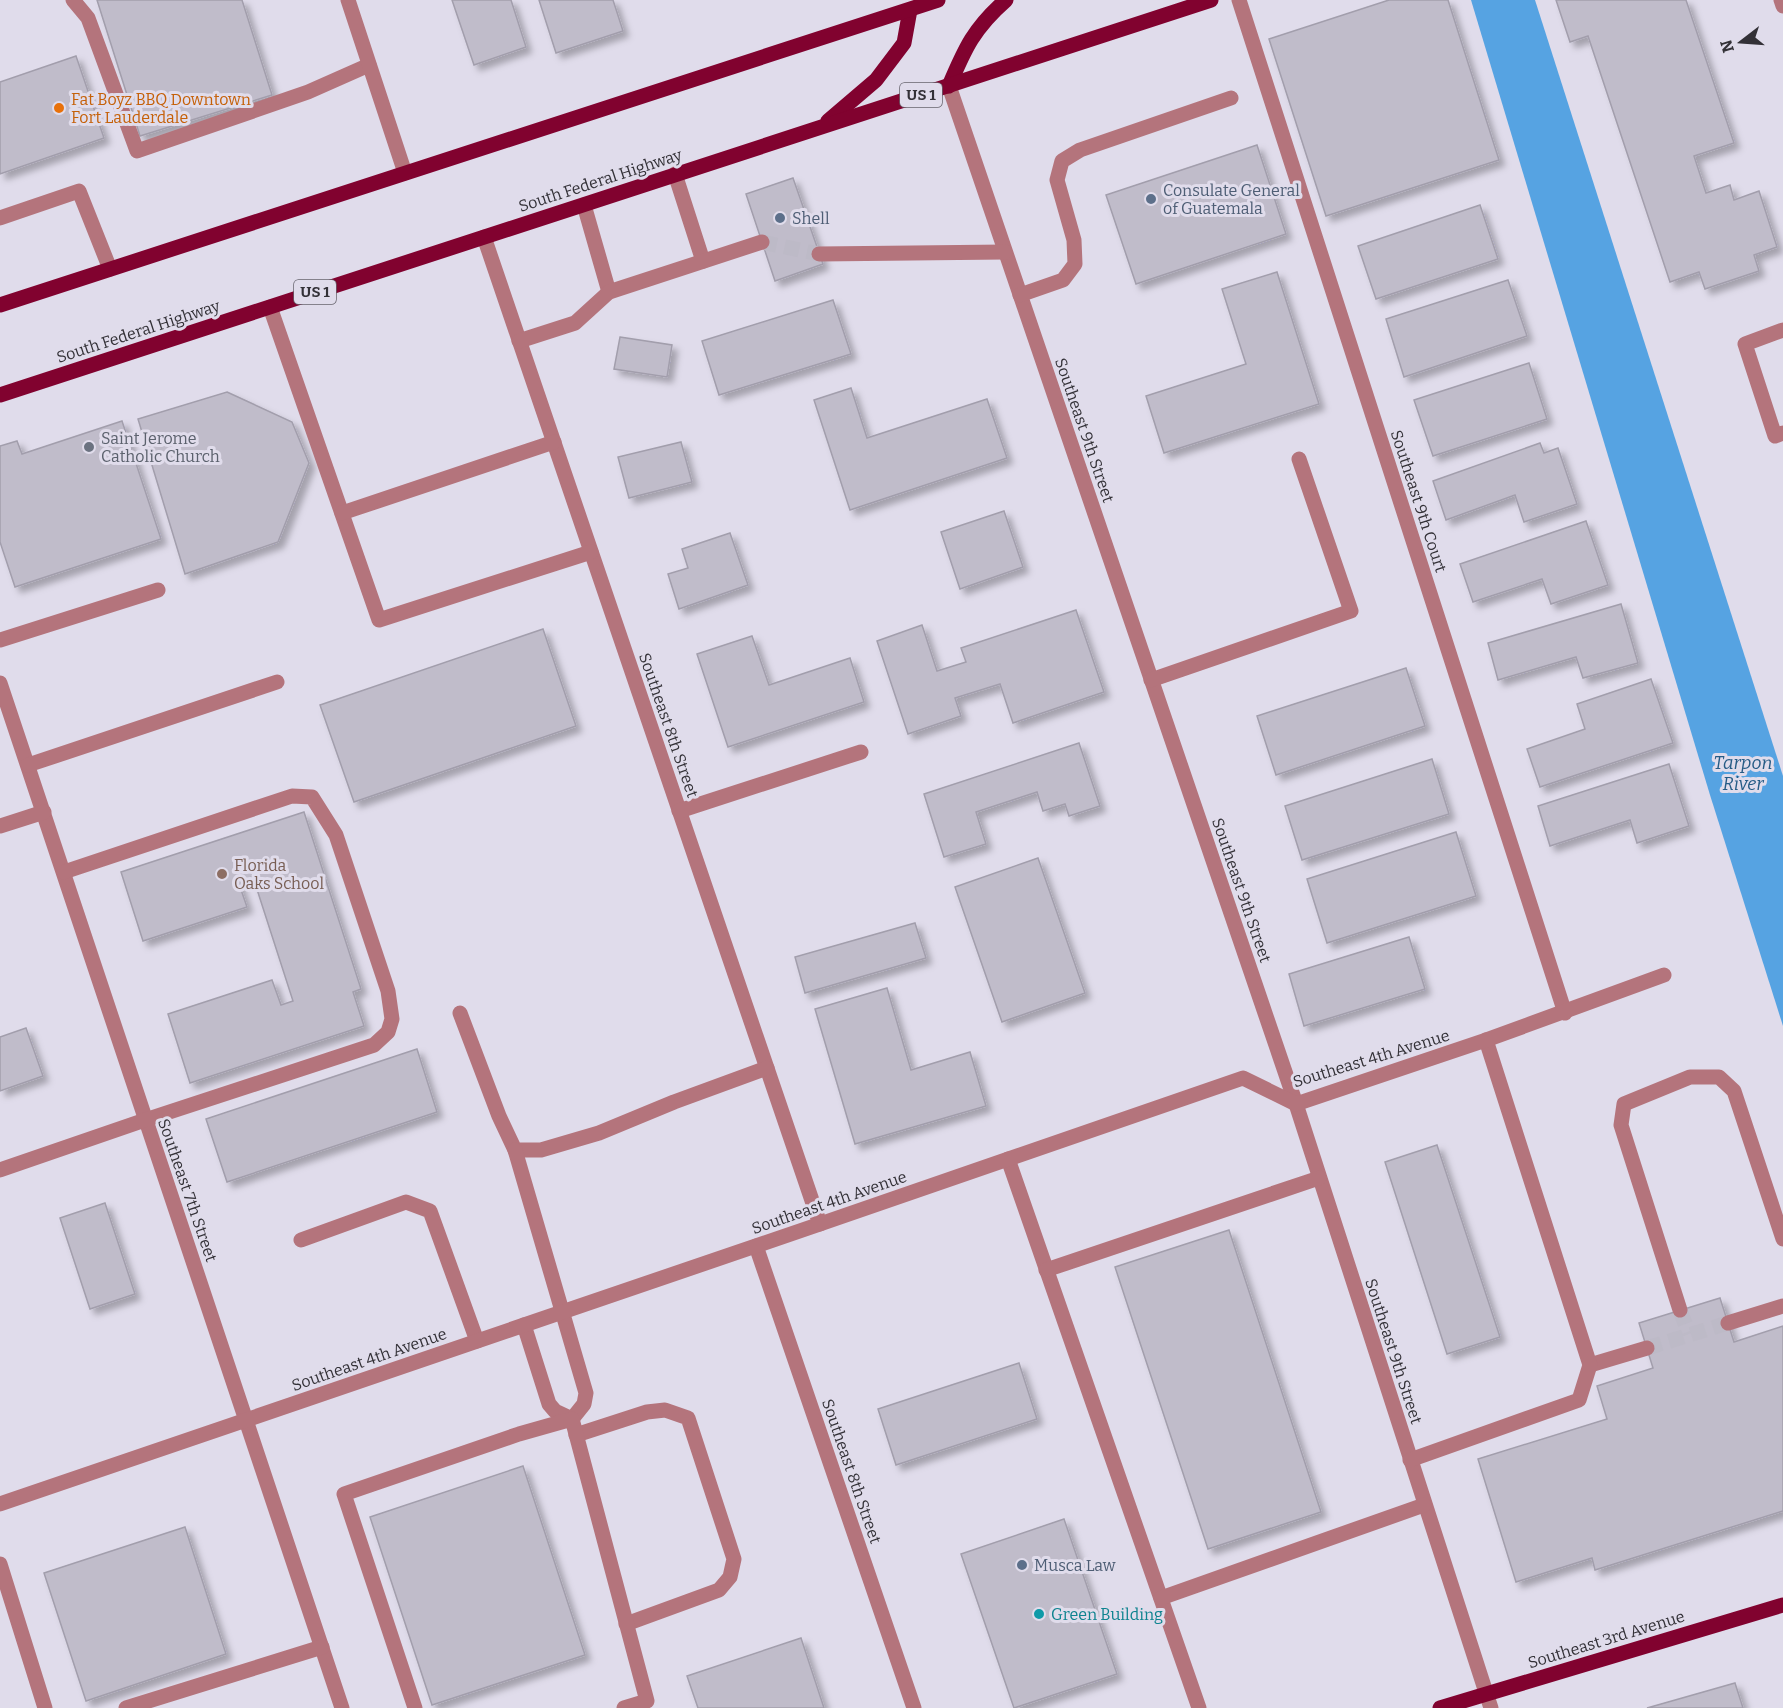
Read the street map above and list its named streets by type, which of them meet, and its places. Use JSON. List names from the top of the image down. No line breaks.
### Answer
{"streets":{"main road":["US 1","South Federal Highway","Southeast 3rd Avenue"],"street":["Southeast 9th Street","Southeast 9th Court","Southeast 8th Street","Southeast 4th Avenue","Southeast 7th Street"]},"crossings":[["South Federal Highway","Southeast 9th Street"],["South Federal Highway","Southeast 8th Street"],["Southeast 9th Street","Southeast 4th Avenue"],["Southeast 9th Street","Southeast 3rd Avenue"],["Southeast 9th Court","Southeast 4th Avenue"],["Southeast 8th Street","Southeast 4th Avenue"],["Southeast 4th Avenue","Southeast 7th Street"]],"water":["Tarpon River"],"places":["Fat Boyz BBQ Downtown Fort Lauderdale","Consulate General of Guatemala","Shell","Saint Jerome Catholic Church","Florida Oaks School","Musca Law","Green Building"],"north":"left"}
